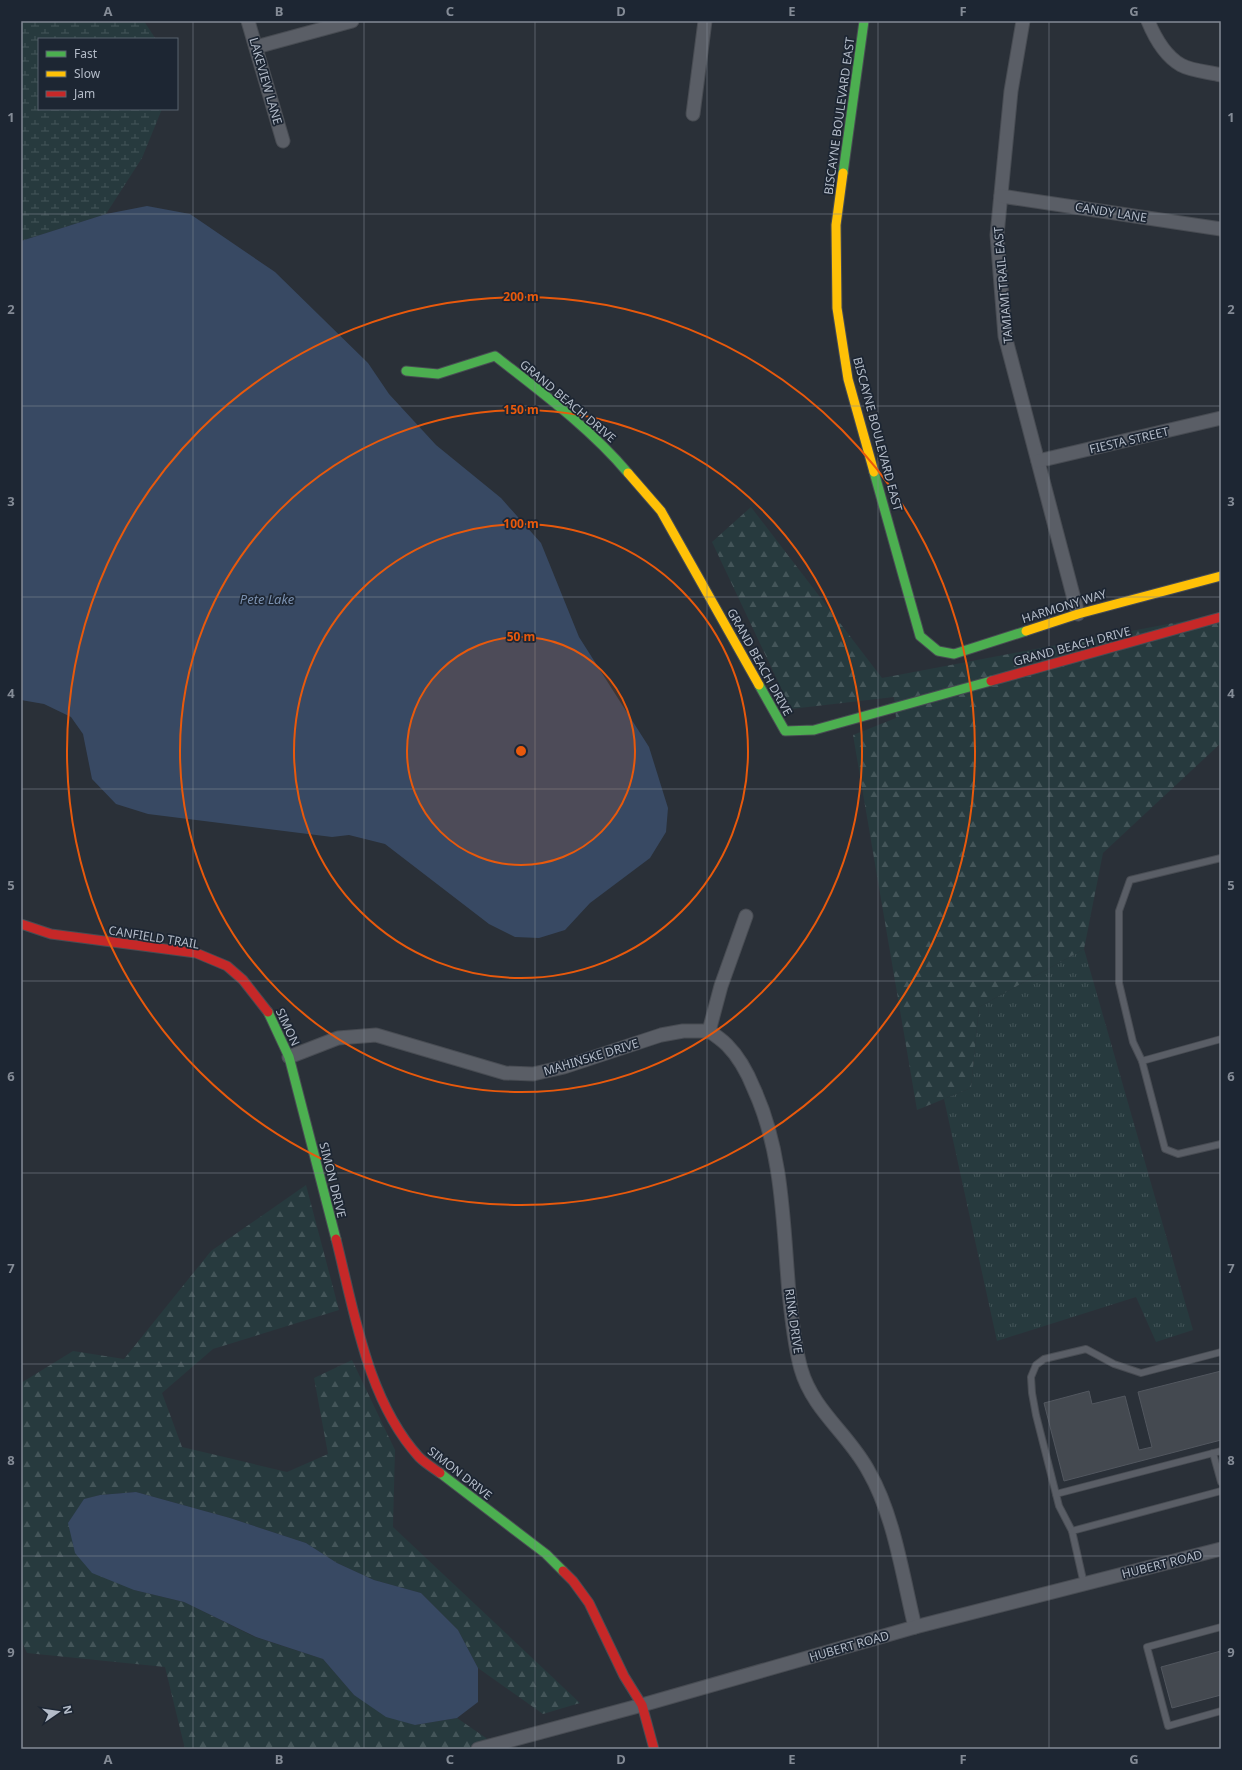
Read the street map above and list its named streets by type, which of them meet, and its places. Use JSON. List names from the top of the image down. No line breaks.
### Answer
{"streets":{"street":["LAKEVIEW LANE","BISCAYNE BOULEVARD EAST","CANDY LANE","TAMIAMI TRAIL EAST","GRAND BEACH DRIVE","FIESTA STREET","HARMONY WAY","CANFIELD TRAIL","SIMON","MAHINSKE DRIVE","SIMON DRIVE","RINK DRIVE","HUBERT ROAD"]},"crossings":[["BISCAYNE BOULEVARD EAST","HARMONY WAY"],["CANDY LANE","TAMIAMI TRAIL EAST"],["TAMIAMI TRAIL EAST","FIESTA STREET"],["TAMIAMI TRAIL EAST","HARMONY WAY"],["CANFIELD TRAIL","SIMON"],["SIMON","MAHINSKE DRIVE"],["SIMON","SIMON DRIVE"],["MAHINSKE DRIVE","SIMON DRIVE"],["MAHINSKE DRIVE","RINK DRIVE"],["SIMON DRIVE","HUBERT ROAD"],["RINK DRIVE","HUBERT ROAD"]],"water":["Pete Lake"],"legend":["Fast","Slow","Jam"],"north":"right","grid":{"columns":["A","B","C","D","E","F","G"],"rows":["1","2","3","4","5","6","7","8","9"]},"rings":["200 m","150 m","100 m","50 m"]}
